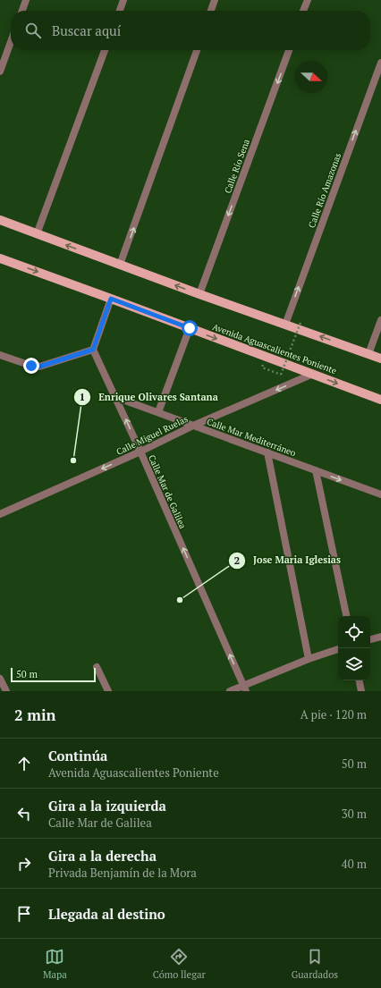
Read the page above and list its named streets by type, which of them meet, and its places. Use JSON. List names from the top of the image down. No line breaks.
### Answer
{"streets":{"main road":["Avenida Aguascalientes Poniente"],"street":["Calle Río Sena","Calle Río Amazonas","Calle Miguel Ruelas","Calle Mar Mediterráneo","Calle Mar de Galilea"]},"crossings":[["Avenida Aguascalientes Poniente","Calle Miguel Ruelas"],["Calle Miguel Ruelas","Calle Mar Mediterráneo"],["Calle Miguel Ruelas","Calle Mar de Galilea"],["Calle Mar Mediterráneo","Calle Mar de Galilea"]],"one_way":["Calle Río Sena","Calle Río Amazonas","Calle Miguel Ruelas","Calle Mar de Galilea"],"places":["Enrique Olivares Santana","Jose Maria Iglesias"],"scale_bar":"50 m","north":"right","page":{"search":"Buscar aquí","scale":"50 m","heading":["2 min","A pie · 120 m"],"list":[["Continúa","Avenida Aguascalientes Poniente","50 m"],["Gira a la izquierda","Calle Mar de Galilea","30 m"],["Gira a la derecha","Privada Benjamín de la Mora","40 m"],"Llegada al destino"],"nav":["Mapa","Cómo llegar","Guardados"]}}
